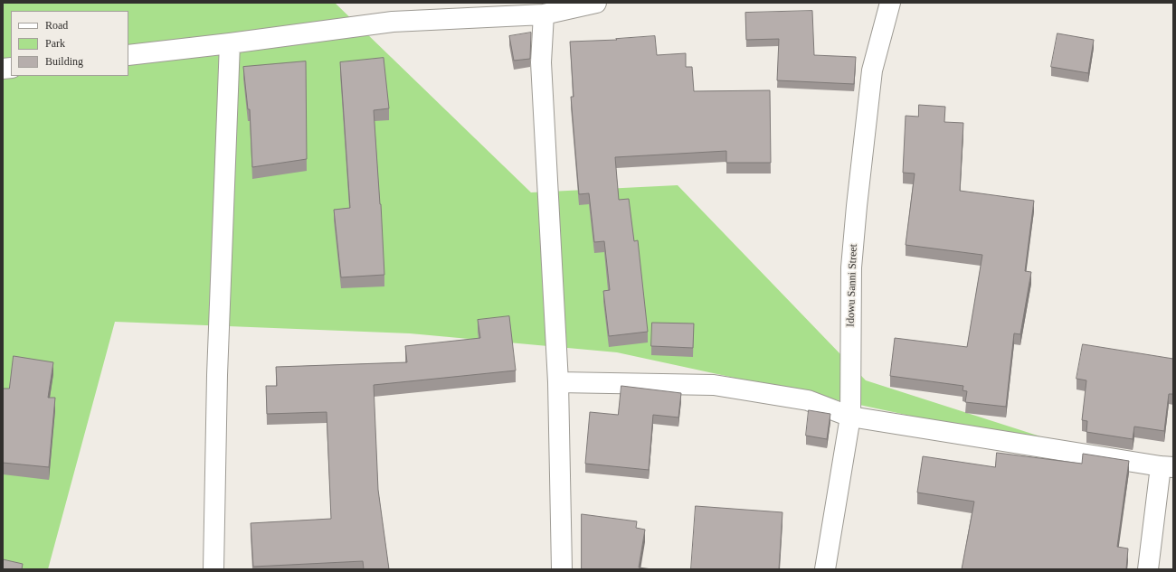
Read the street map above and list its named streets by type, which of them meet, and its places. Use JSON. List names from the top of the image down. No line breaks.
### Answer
{"streets":{"street":["Idowu Sanni Street"]},"legend":["Road","Park","Building"]}
